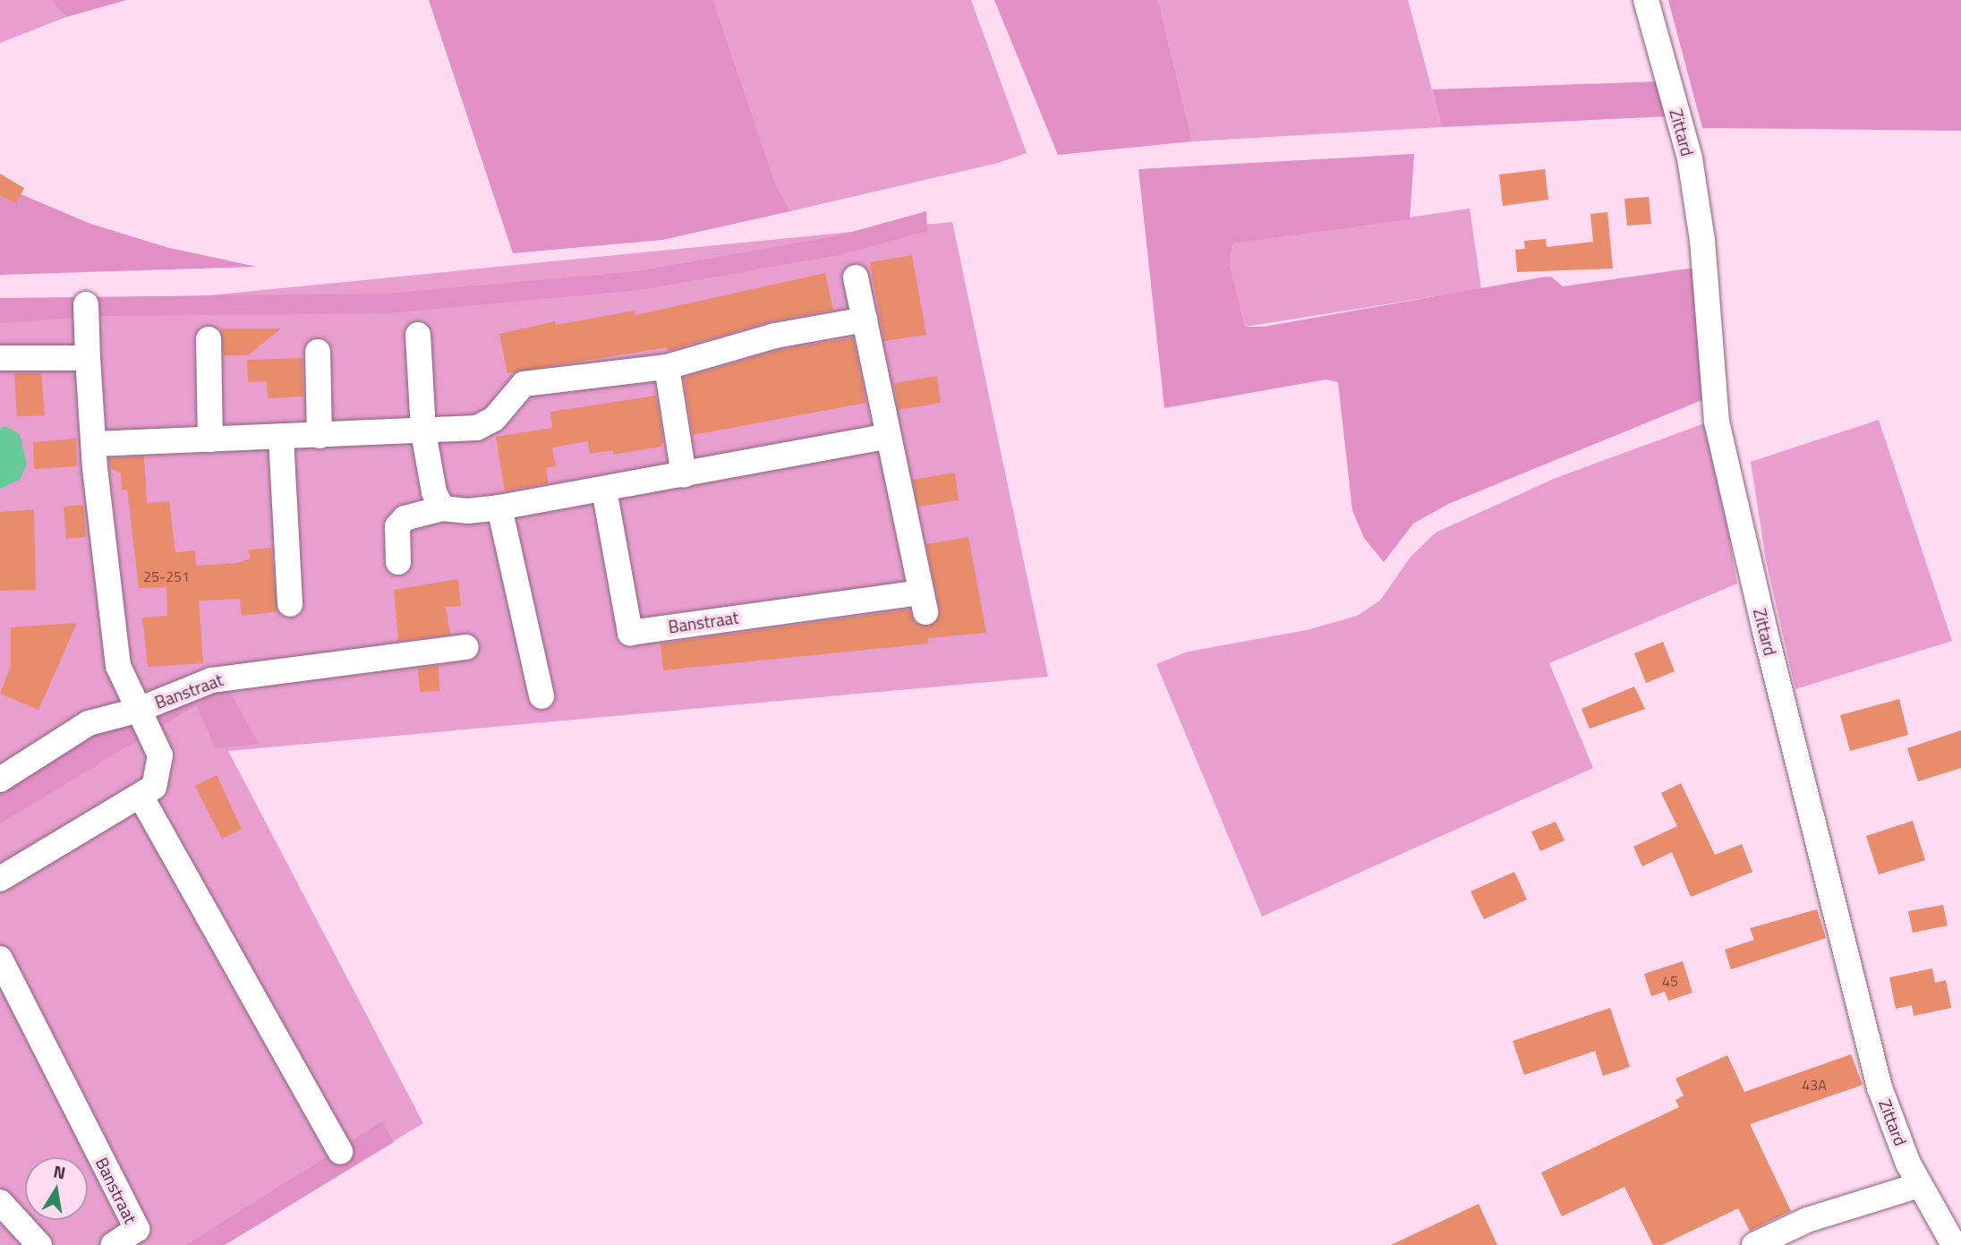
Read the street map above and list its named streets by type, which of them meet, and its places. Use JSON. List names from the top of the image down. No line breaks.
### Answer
{"streets":{"street":["Zittard","Banstraat"]},"house_numbers":["25-251","45","43A"],"north":"top"}
